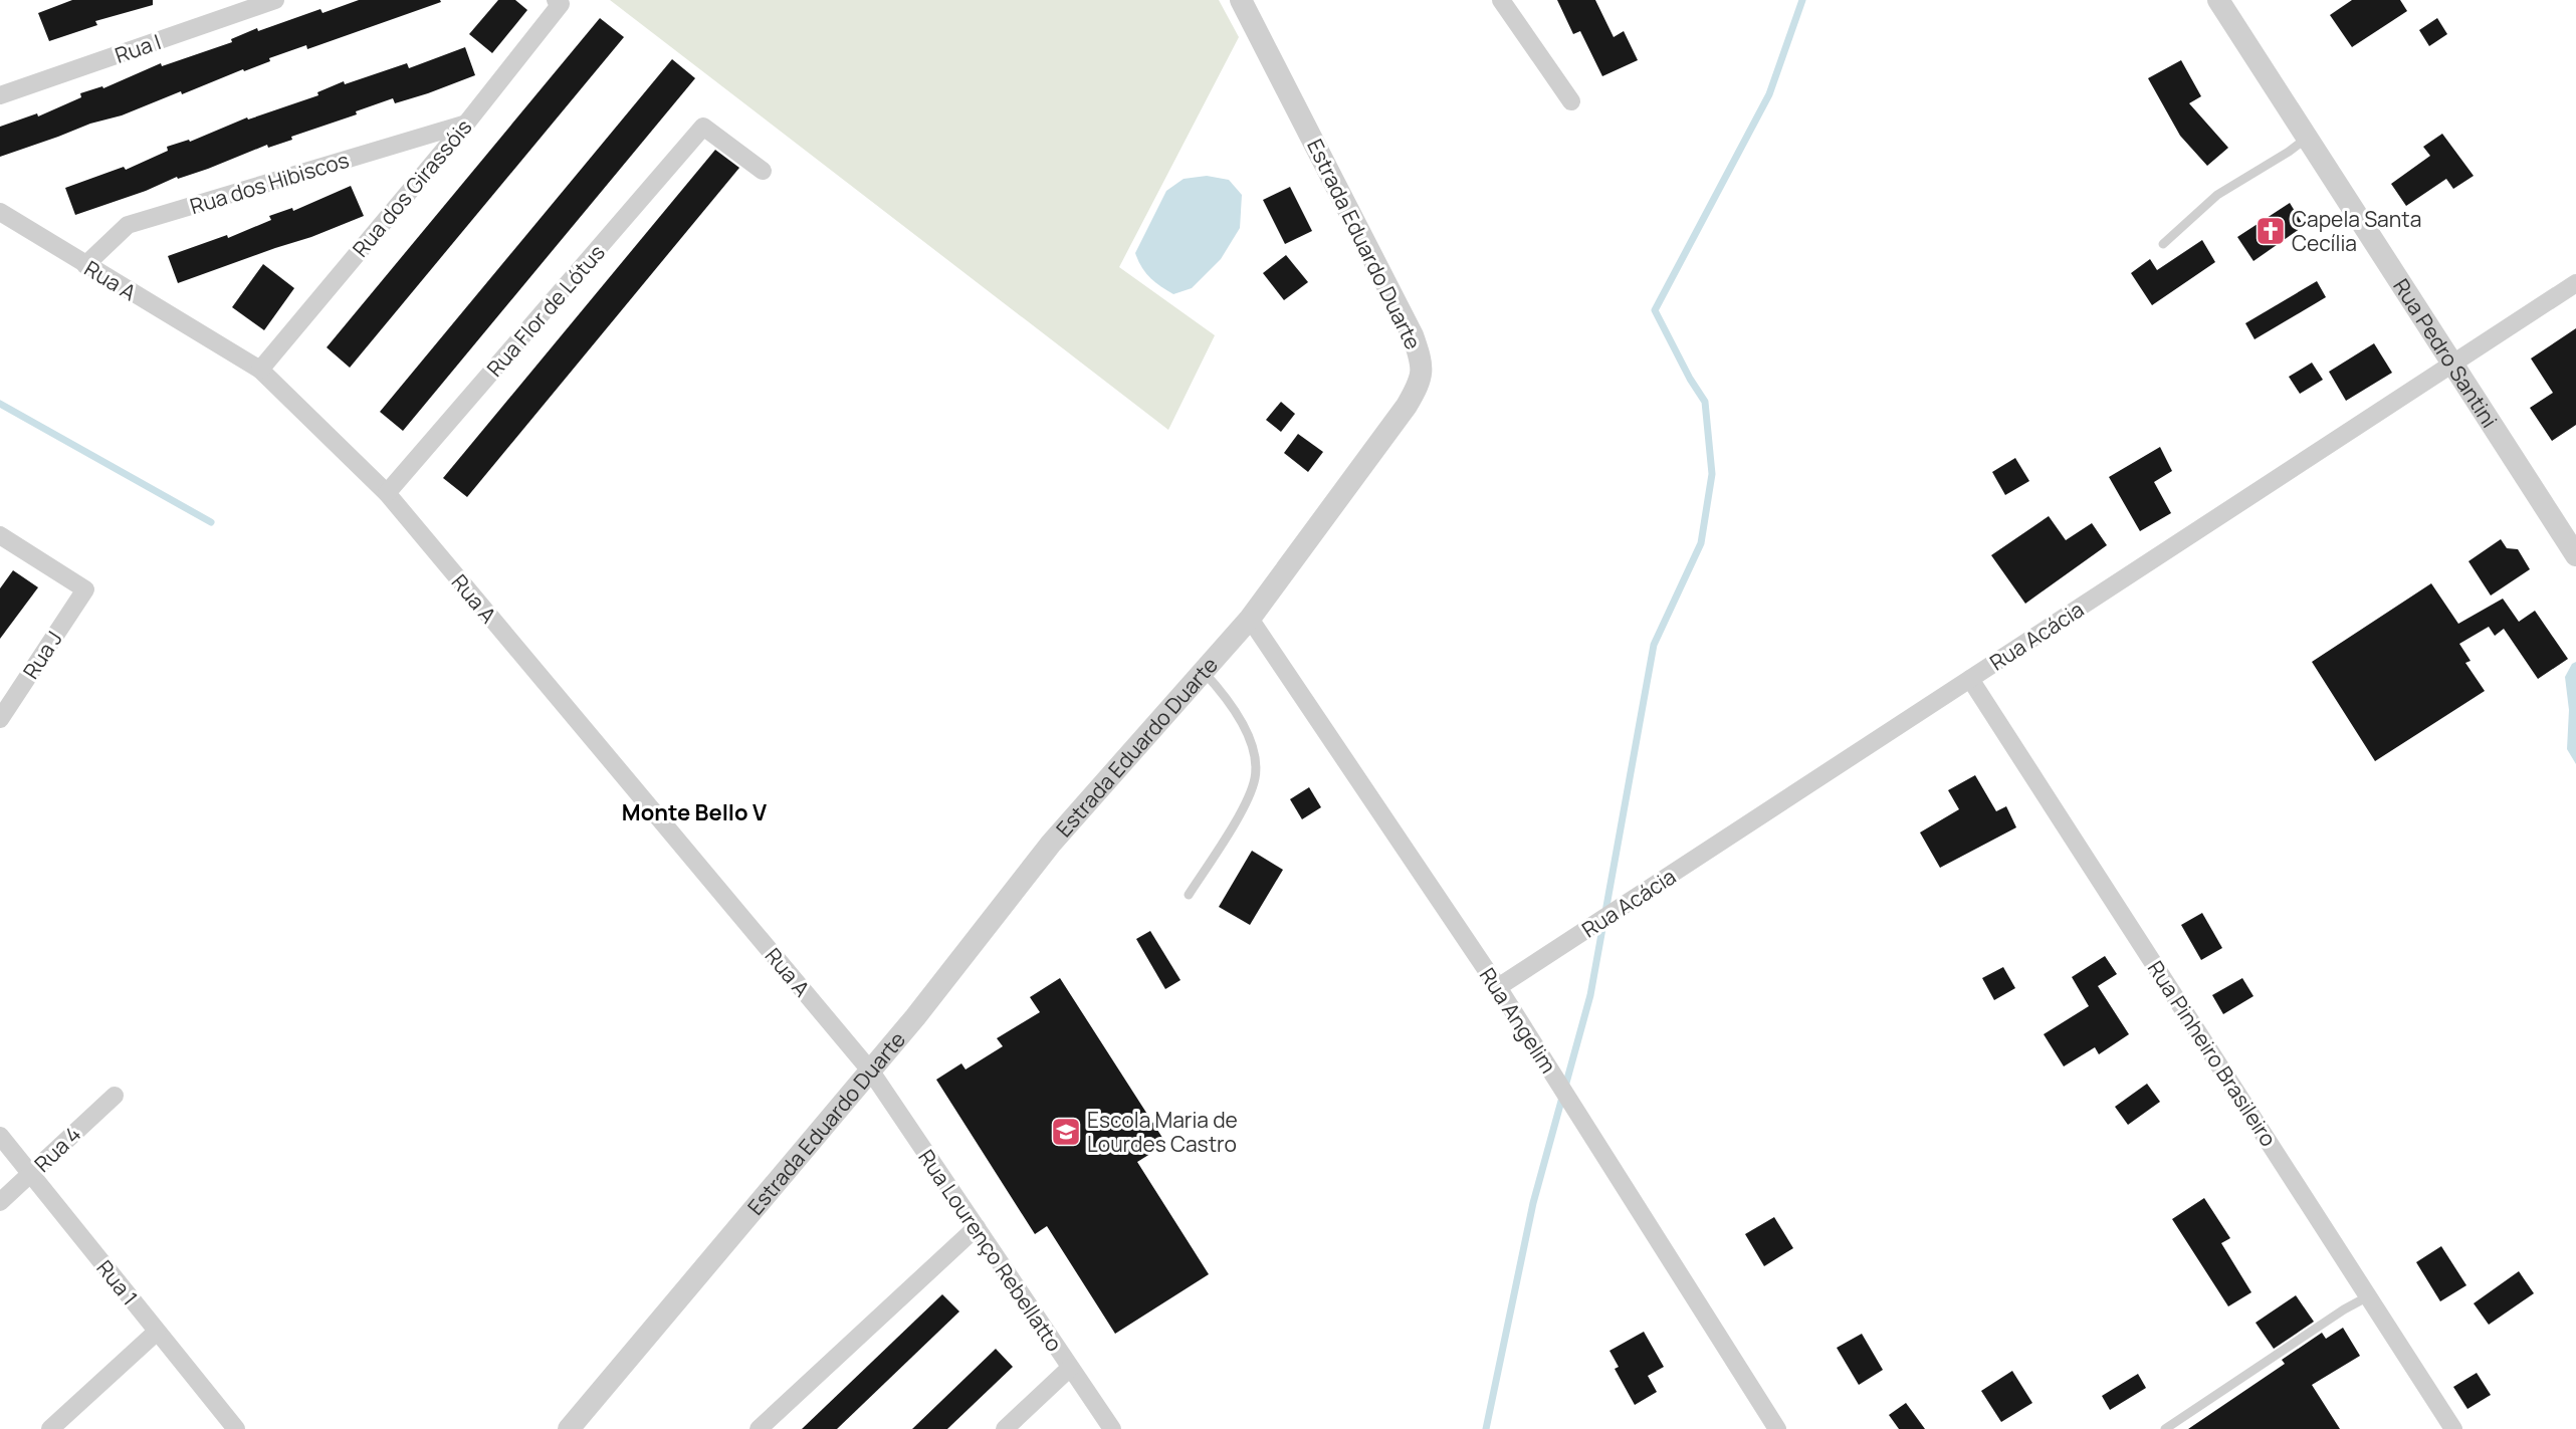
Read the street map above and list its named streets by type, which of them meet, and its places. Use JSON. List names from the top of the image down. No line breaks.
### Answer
{"streets":{"street":["Rua I","Rua dos Hibiscos","Rua dos Girassóis","Estrada Eduardo Duarte","Rua A","Rua Flor de Lótus","Rua Pedro Santini","Rua Acácia","Rua J","Rua Angelim","Rua Pinheiro Brasileiro","Rua 4","Rua Lourenço Rebellatto","Rua 1"]},"crossings":[["Rua dos Hibiscos","Rua dos Girassóis"],["Rua dos Hibiscos","Rua A"],["Rua dos Girassóis","Rua A"],["Estrada Eduardo Duarte","Rua A"],["Estrada Eduardo Duarte","Rua Angelim"],["Estrada Eduardo Duarte","Rua Lourenço Rebellatto"],["Rua A","Rua Flor de Lótus"],["Rua A","Rua Lourenço Rebellatto"],["Rua Pedro Santini","Rua Acácia"],["Rua Acácia","Rua Angelim"],["Rua Acácia","Rua Pinheiro Brasileiro"],["Rua 4","Rua 1"]],"districts":["Monte Bello V"],"places":{"church":["Capela Santa Cecília"],"school or university":["Escola Maria de Lourdes Castro"]}}
